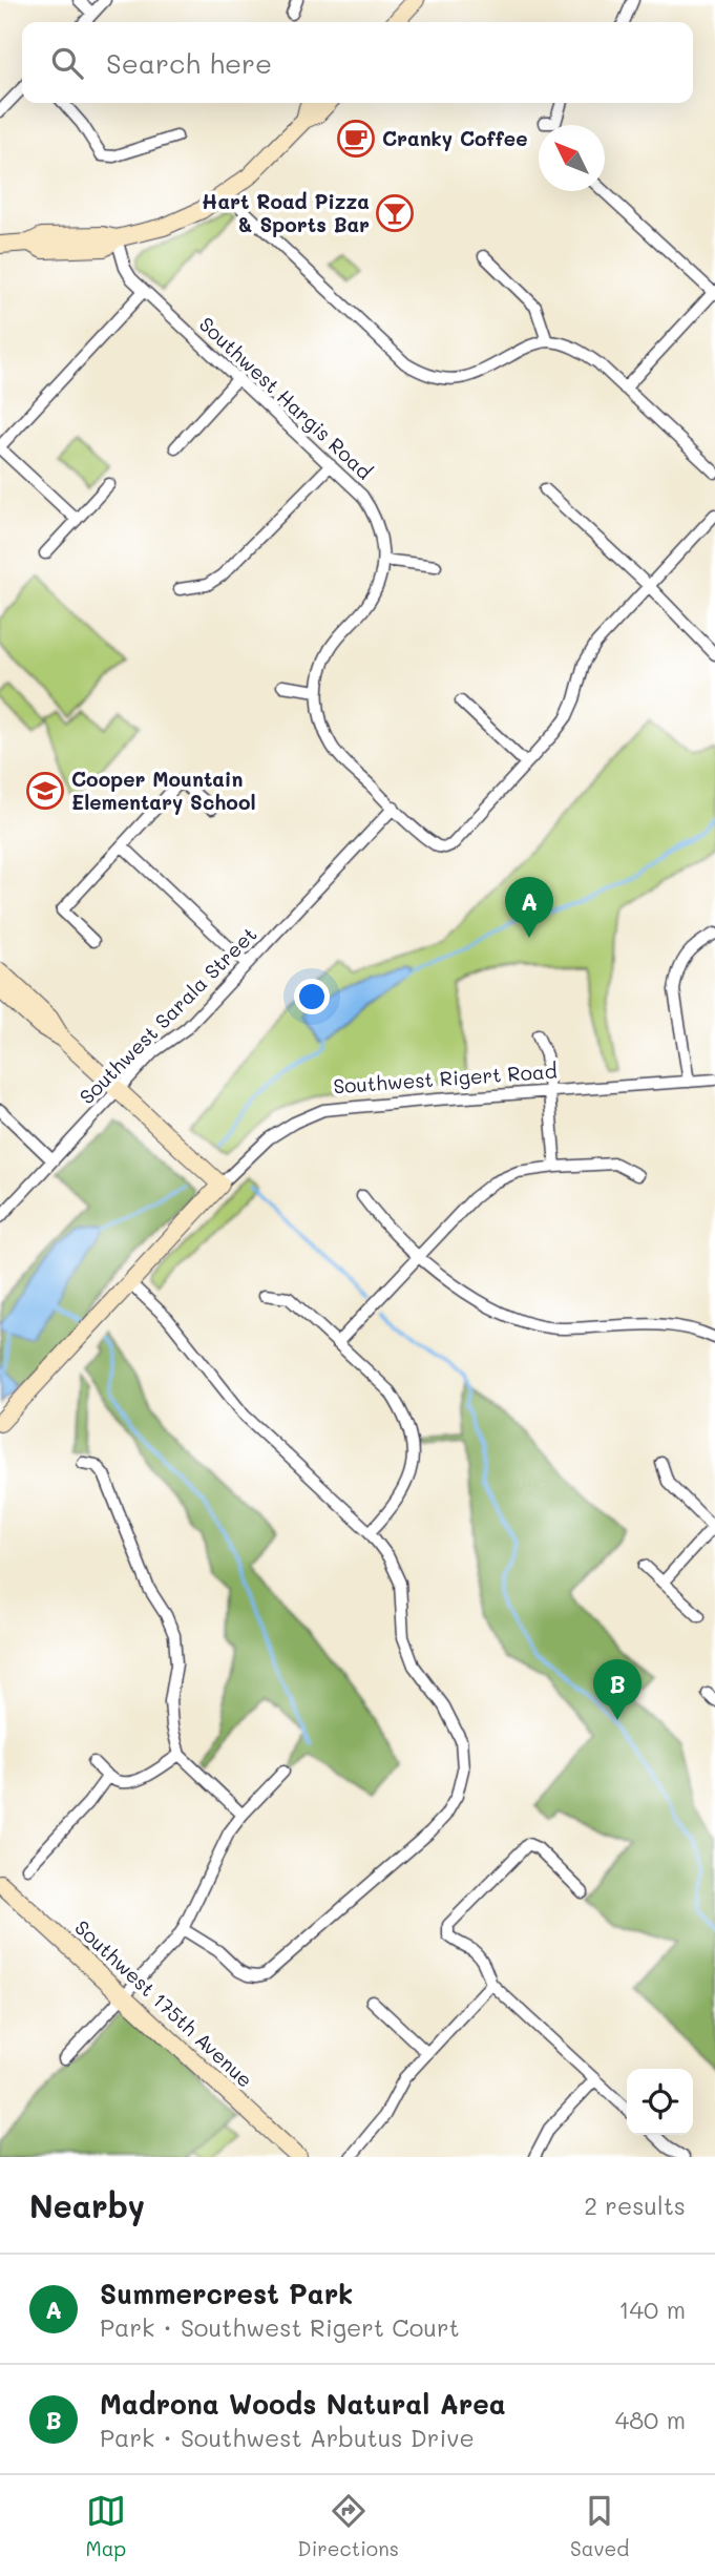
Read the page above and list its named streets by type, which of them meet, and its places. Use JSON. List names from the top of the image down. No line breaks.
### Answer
{"streets":{"main road":["Southwest Rigert Road","Southwest 175th Avenue"],"street":["Southwest Hargis Road","Southwest Sarala Street"]},"crossings":[["Southwest Hargis Road","Southwest Sarala Street"]],"places":{"cafe":["Cranky Coffee"],"bar":["Hart Road Pizza & Sports Bar"],"school or university":["Cooper Mountain Elementary School"]},"north":"top left","page":{"search":"Search here","pins":["A","B"],"heading":["Nearby","2 results"],"list":[{"mark":"A","name":"Summercrest Park","note":"Park · Southwest Rigert Court","value":"140 m"},{"mark":"B","name":"Madrona Woods Natural Area","note":"Park · Southwest Arbutus Drive","value":"480 m"}],"nav":["Map","Directions","Saved"]}}
